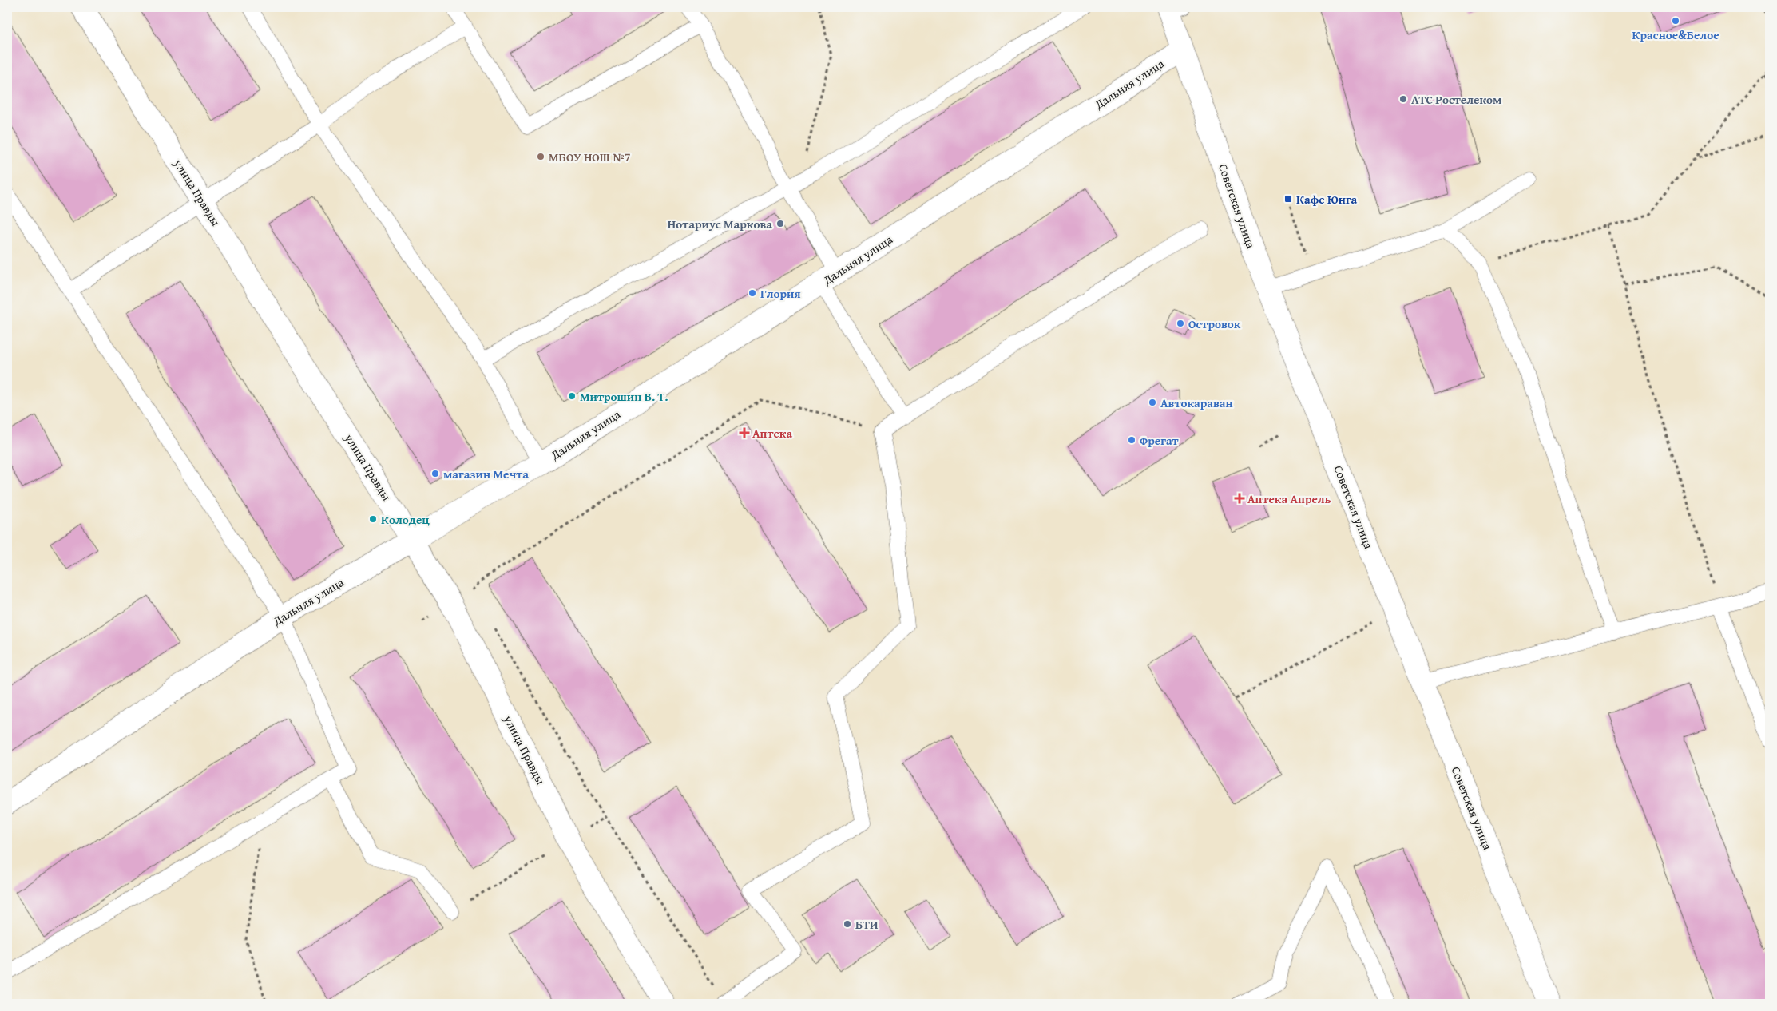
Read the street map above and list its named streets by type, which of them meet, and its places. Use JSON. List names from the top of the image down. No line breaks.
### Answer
{"streets":{"street":["Дальняя улица","улица Правды","Советская улица"]},"crossings":[["Дальняя улица","улица Правды"],["Дальняя улица","Советская улица"]],"places":{"other":["Красное&Белое","АТС Ростелеком","МБОУ НОШ №7","Нотариус Маркова","Глория","Островок","Митрошин В. Т.","Автокараван","Фрегат","магазин Мечта","Колодец","БТИ"],"transit":["Кафе Юнга"],"health":["Аптека","Аптека Апрель"]}}
